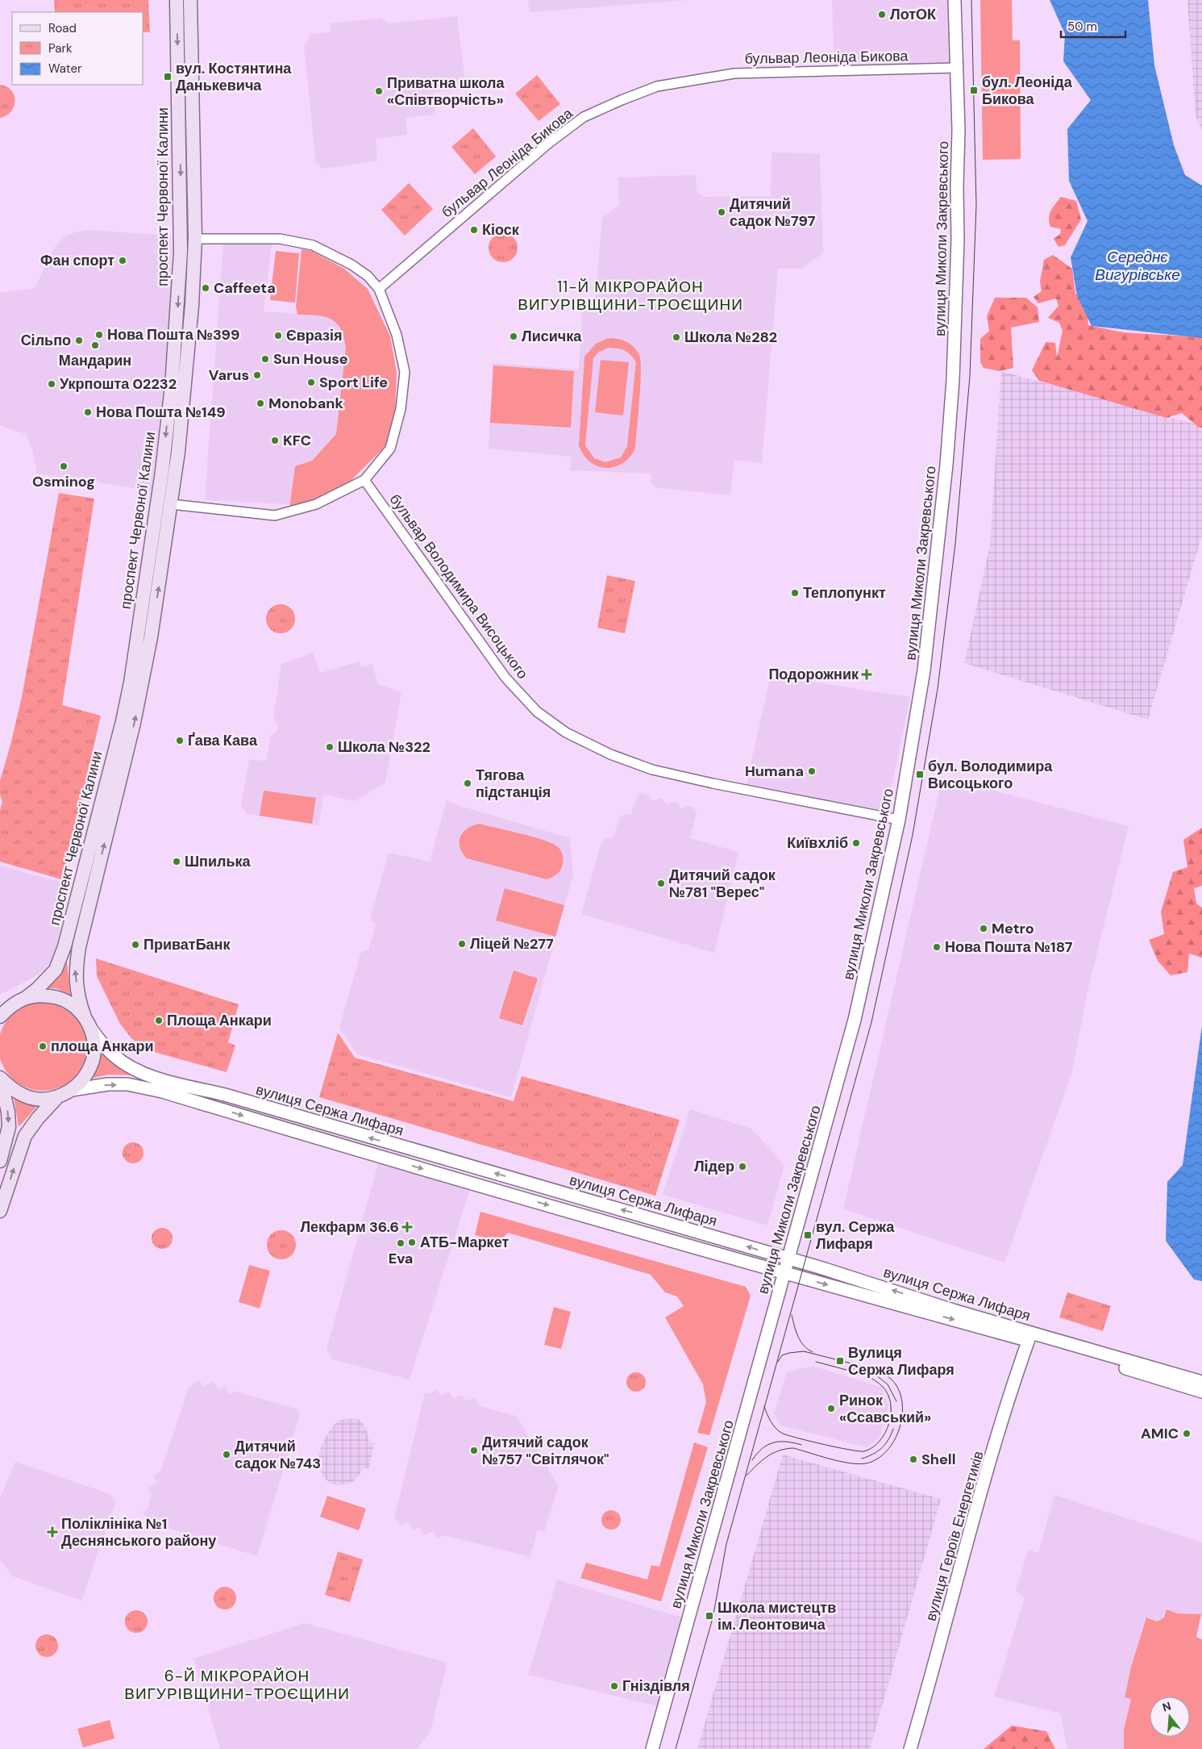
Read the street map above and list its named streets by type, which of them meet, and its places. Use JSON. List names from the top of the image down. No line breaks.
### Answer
{"streets":{"main road":["проспект Червоної Калини"],"street":["бульвар Леоніда Бикова","вулиця Миколи Закревського","бульвар Володимира Висоцького","вулиця Сержа Лифаря","вулиця Героїв Енергетиків"]},"crossings":[["бульвар Леоніда Бикова","вулиця Миколи Закревського"],["вулиця Миколи Закревського","бульвар Володимира Висоцького"],["вулиця Миколи Закревського","вулиця Сержа Лифаря"],["вулиця Сержа Лифаря","вулиця Героїв Енергетиків"]],"districts":["11-Й МІКРОРАЙОН ВИГУРІВЩИНИ-ТРОЄЩИНИ","6-Й МІКРОРАЙОН ВИГУРІВЩИНИ-ТРОЄЩИНИ"],"water":["Середнє Вигурівське"],"places":{"other":["ЛотОК","Приватна школа «Співтворчість»","Дитячий садок №797","Кіоск","Фан спорт","Caffeeta","Нова Пошта №399","Євразія","Лисичка","Школа №282","Сільпо","Мандарин","Sun House","Varus","Sport Life","Укрпошта 02232","Monobank","Нова Пошта №149","KFC","Osminog","Теплопункт","Ґава Кава","Школа №322","Humana","Тягова пiдстанцiя","Київхліб","Шпилька","Дитячий садок №781 \"Верес\"","Metro","Ліцей №277","ПриватБанк","Нова Пошта №187","Площа Анкари","площа Анкари","Лідер","АТБ-Маркет","Eva","Ринок «Ссавський»","AMIC","Дитячий садок №757 \"Світлячок\"","Дитячий садок №743","Shell","Гніздівля"],"transit":["вул. Костянтина Данькевича","бул. Леоніда Бикова","бул. Володимира Висоцького","вул. Сержа Лифаря","Вулиця Сержа Лифаря","Школа мистецтв ім. Леонтовича"],"health":["Подорожник","Лекфарм 36.6","Поліклініка №1 Деснянського району"]},"legend":["Road","Park","Water"],"scale_bar":"50 m","north":"top"}
